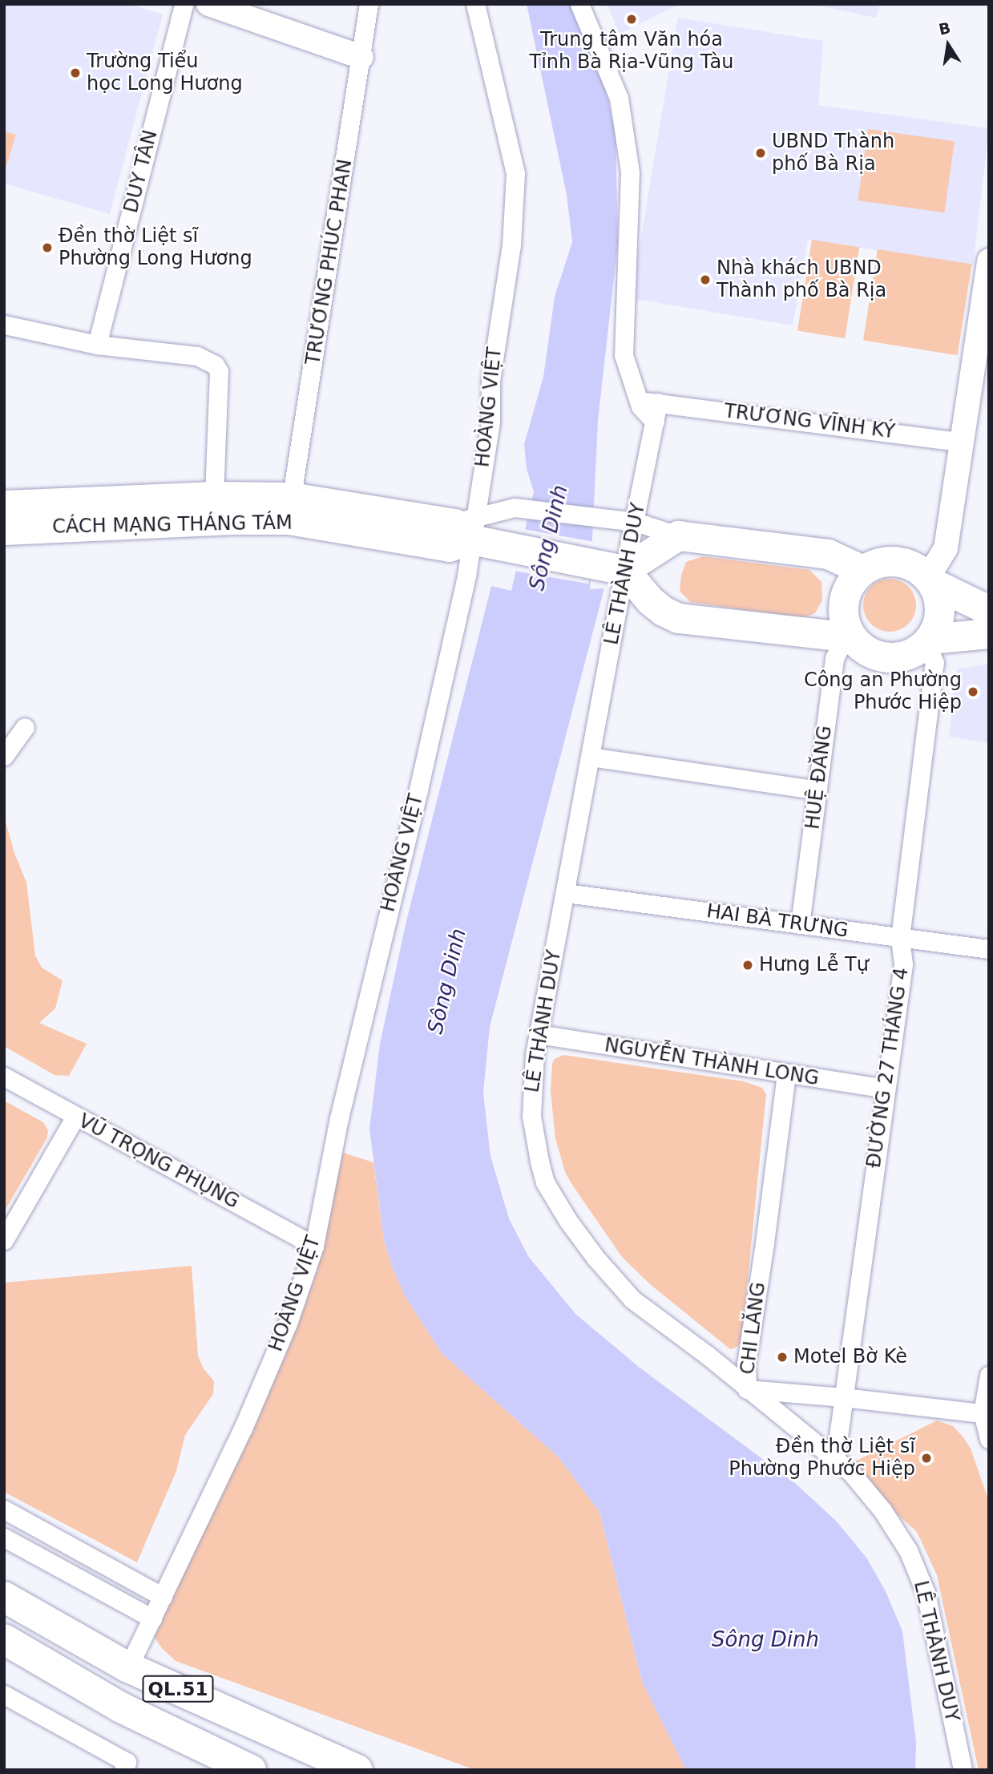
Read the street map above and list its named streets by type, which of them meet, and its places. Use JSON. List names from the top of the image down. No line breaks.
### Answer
{"streets":{"highway":["QL.51"],"main road":["CÁCH MẠNG THÁNG TÁM"],"street":["DUY TÂN","TRƯƠNG PHÚC PHAN","HOÀNG VIỆT","TRƯƠNG VĨNH KÝ","LÊ THÀNH DUY","HUỆ ĐĂNG","HAI BÀ TRƯNG","NGUYỄN THÀNH LONG","ĐƯỜNG 27 THÁNG 4","VŨ TRỌNG PHỤNG","CHI LĂNG"]},"crossings":[["TRƯƠNG PHÚC PHAN","CÁCH MẠNG THÁNG TÁM"],["HOÀNG VIỆT","CÁCH MẠNG THÁNG TÁM"],["HOÀNG VIỆT","VŨ TRỌNG PHỤNG"],["HOÀNG VIỆT","QL.51"],["TRƯƠNG VĨNH KÝ","LÊ THÀNH DUY"],["CÁCH MẠNG THÁNG TÁM","LÊ THÀNH DUY"],["LÊ THÀNH DUY","HAI BÀ TRƯNG"],["LÊ THÀNH DUY","NGUYỄN THÀNH LONG"],["LÊ THÀNH DUY","ĐƯỜNG 27 THÁNG 4"],["LÊ THÀNH DUY","CHI LĂNG"],["HUỆ ĐĂNG","HAI BÀ TRƯNG"],["HUỆ ĐĂNG","ĐƯỜNG 27 THÁNG 4"],["HAI BÀ TRƯNG","ĐƯỜNG 27 THÁNG 4"],["NGUYỄN THÀNH LONG","ĐƯỜNG 27 THÁNG 4"],["NGUYỄN THÀNH LONG","CHI LĂNG"],["ĐƯỜNG 27 THÁNG 4","CHI LĂNG"]],"water":["Sông Dinh"],"places":["Trung tâm Văn hóa Tỉnh Bà Rịa-Vũng Tàu","Trường Tiểu học Long Hương","UBND Thành phố Bà Rịa","Đền thờ Liệt sĩ Phường Long Hương","Nhà khách UBND Thành phố Bà Rịa","Công an Phường Phước Hiệp","Hưng Lễ Tự","Motel Bờ Kè","Đền thờ Liệt sĩ Phường Phước Hiệp"],"north":"top"}
